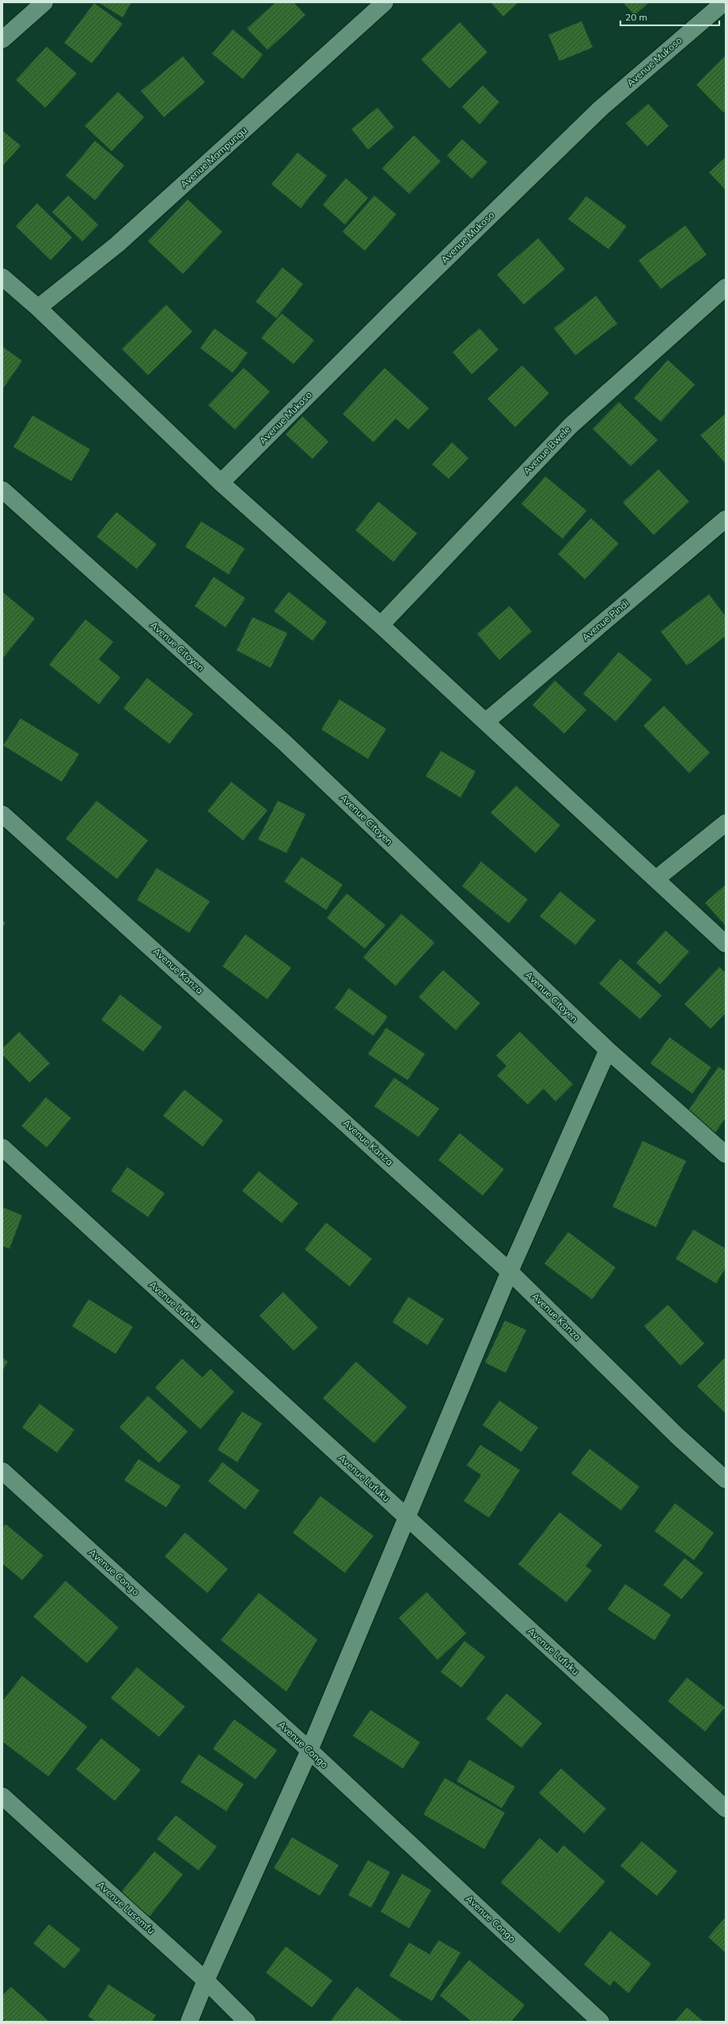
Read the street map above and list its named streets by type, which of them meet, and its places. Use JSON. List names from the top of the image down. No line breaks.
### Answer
{"streets":{"street":["Avenue Mukoso","Avenue Mampungu","Avenue Bwele","Avenue Pindi","Avenue Citoyen","Avenue Kanza","Avenue Lufuku","Avenue Congo","Avenue Lusemfu"]},"scale_bar":"20 m"}
